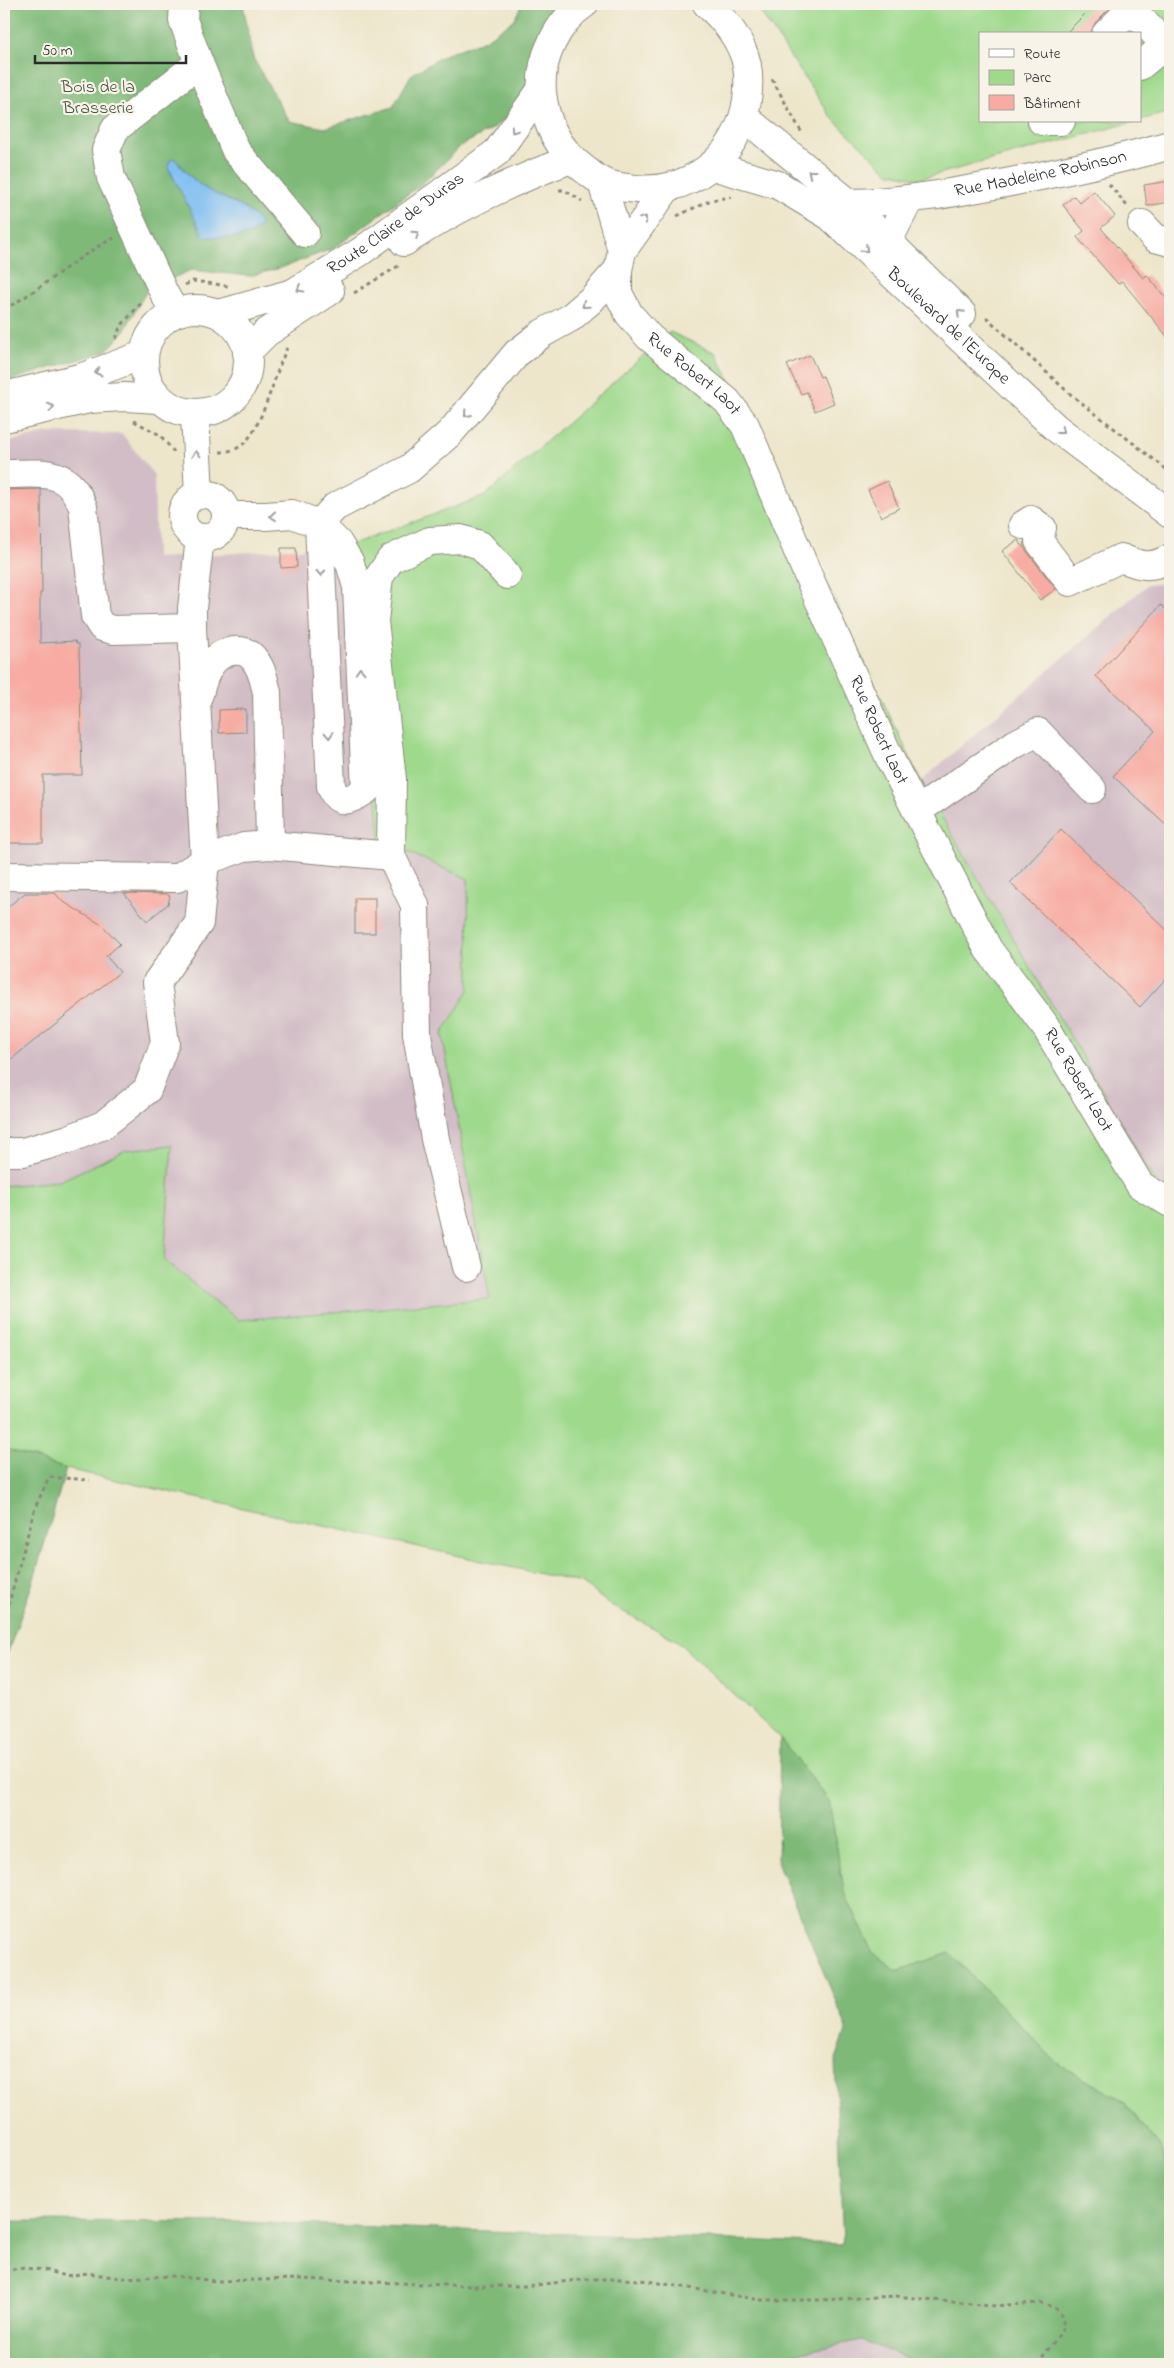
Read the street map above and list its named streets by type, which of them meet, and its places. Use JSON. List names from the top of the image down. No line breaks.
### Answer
{"streets":{"main road":["Rue Madeleine Robinson","Route Claire de Duras","Boulevard de l'Europe","Rue Robert Laot"]},"crossings":[["Rue Madeleine Robinson","Boulevard de l'Europe"]],"parks":["Bois de la Brasserie"],"legend":["Route","Parc","Bâtiment"],"scale_bar":"50 m"}
